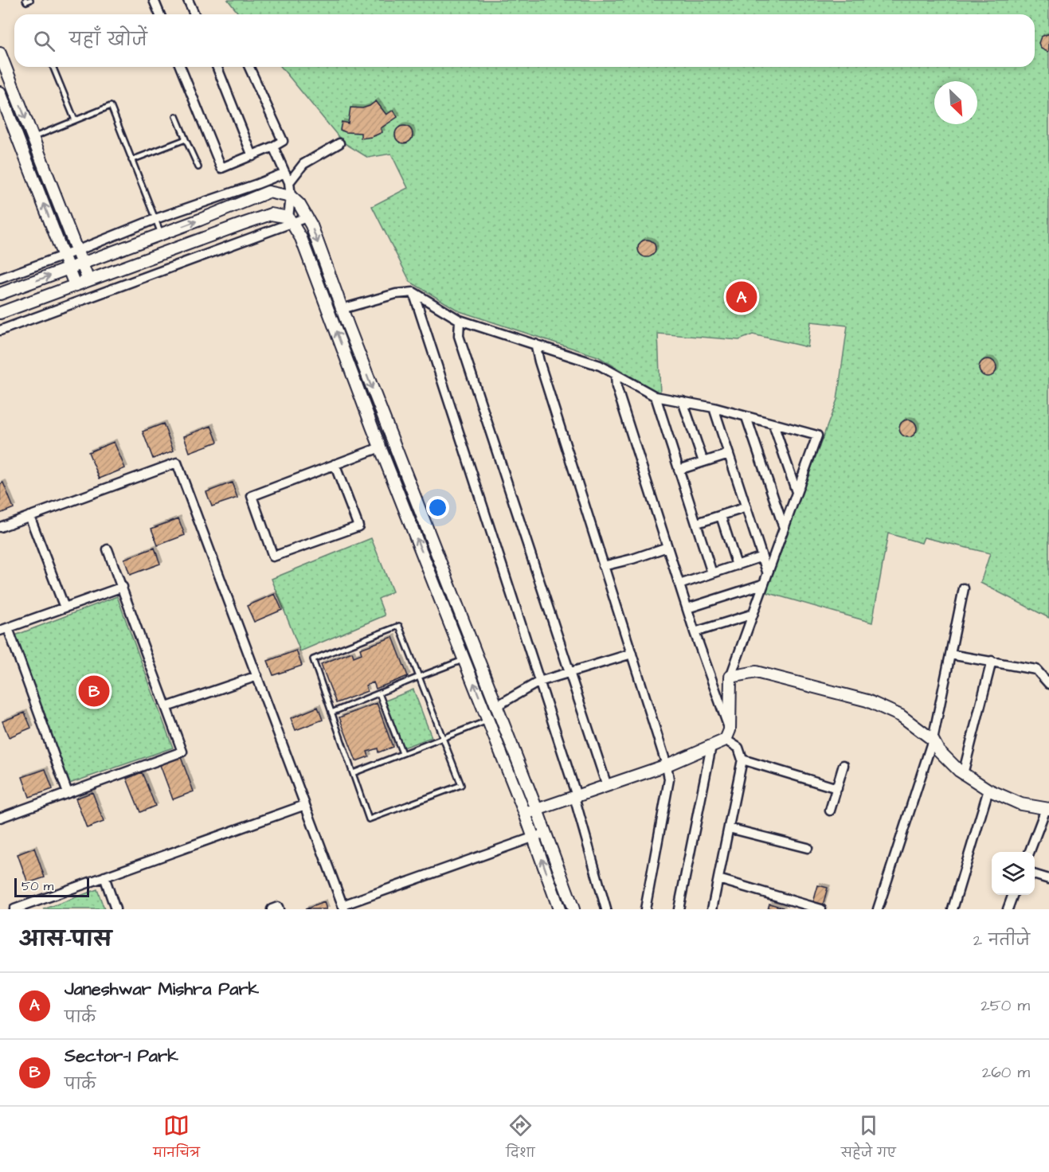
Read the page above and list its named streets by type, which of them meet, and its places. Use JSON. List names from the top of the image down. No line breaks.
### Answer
{"scale_bar":"50 m","north":"bottom right","page":{"search":"यहाँ खोजें","pins":["A","B"],"scale":"50 m","heading":["आस-पास","2 नतीजे"],"list":[{"mark":"A","name":"Janeshwar Mishra Park","note":"पार्क","value":"250 m"},{"mark":"B","name":"Sector-1 Park","note":"पार्क","value":"260 m"}],"nav":["मानचित्र","दिशा","सहेजे गए"]}}
